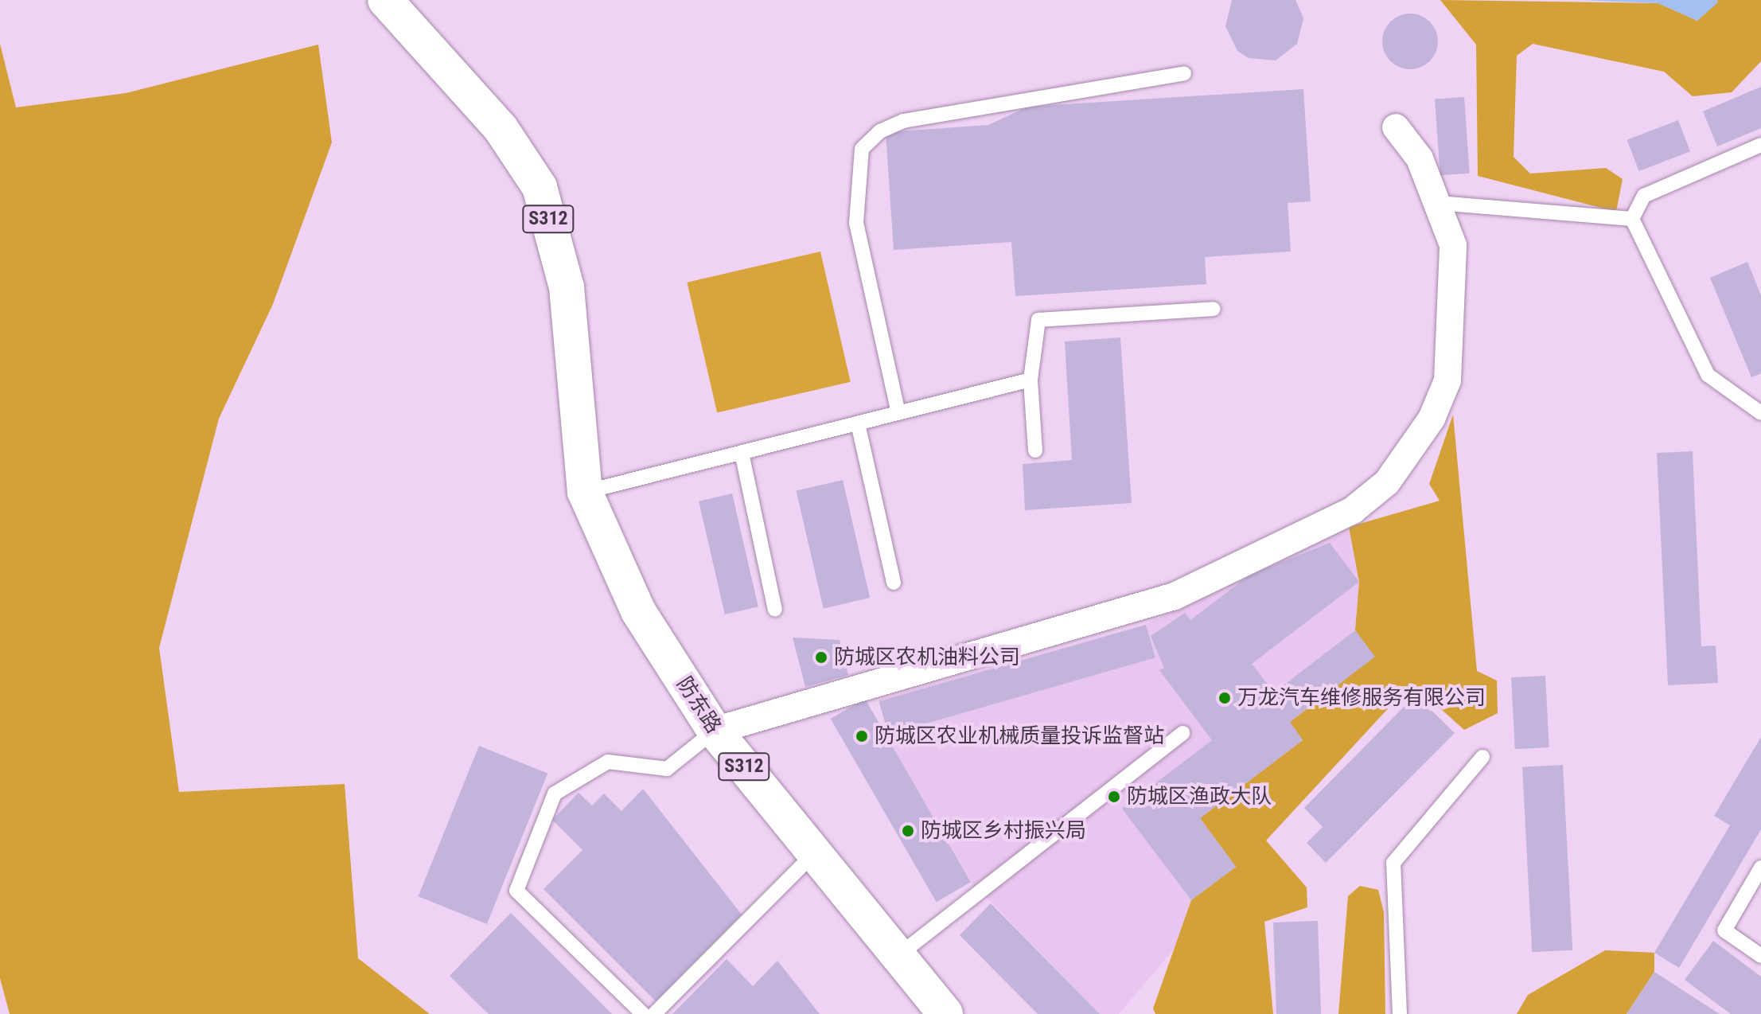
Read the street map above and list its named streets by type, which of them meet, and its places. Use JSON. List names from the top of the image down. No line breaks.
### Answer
{"streets":{"main road":["S312","防东路"]},"crossings":[["S312","防东路"]],"places":["防城区农机油料公司","万龙汽车维修服务有限公司","防城区农业机械质量投诉监督站","防城区渔政大队","防城区乡村振兴局"]}
